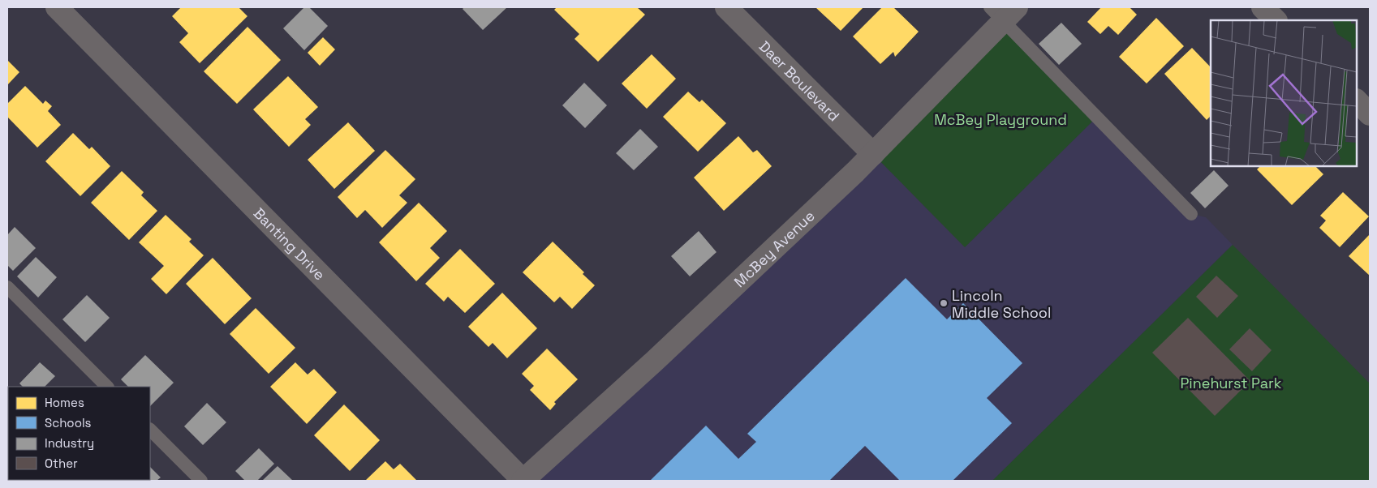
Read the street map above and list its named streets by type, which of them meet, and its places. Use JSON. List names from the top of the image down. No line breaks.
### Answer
{"streets":{"street":["Daer Boulevard","Banting Drive","McBey Avenue"]},"crossings":[["Daer Boulevard","McBey Avenue"],["Banting Drive","McBey Avenue"]],"parks":["McBey Playground","Pinehurst Park"],"places":["Lincoln Middle School"],"legend":["Homes","Schools","Industry","Other"]}
